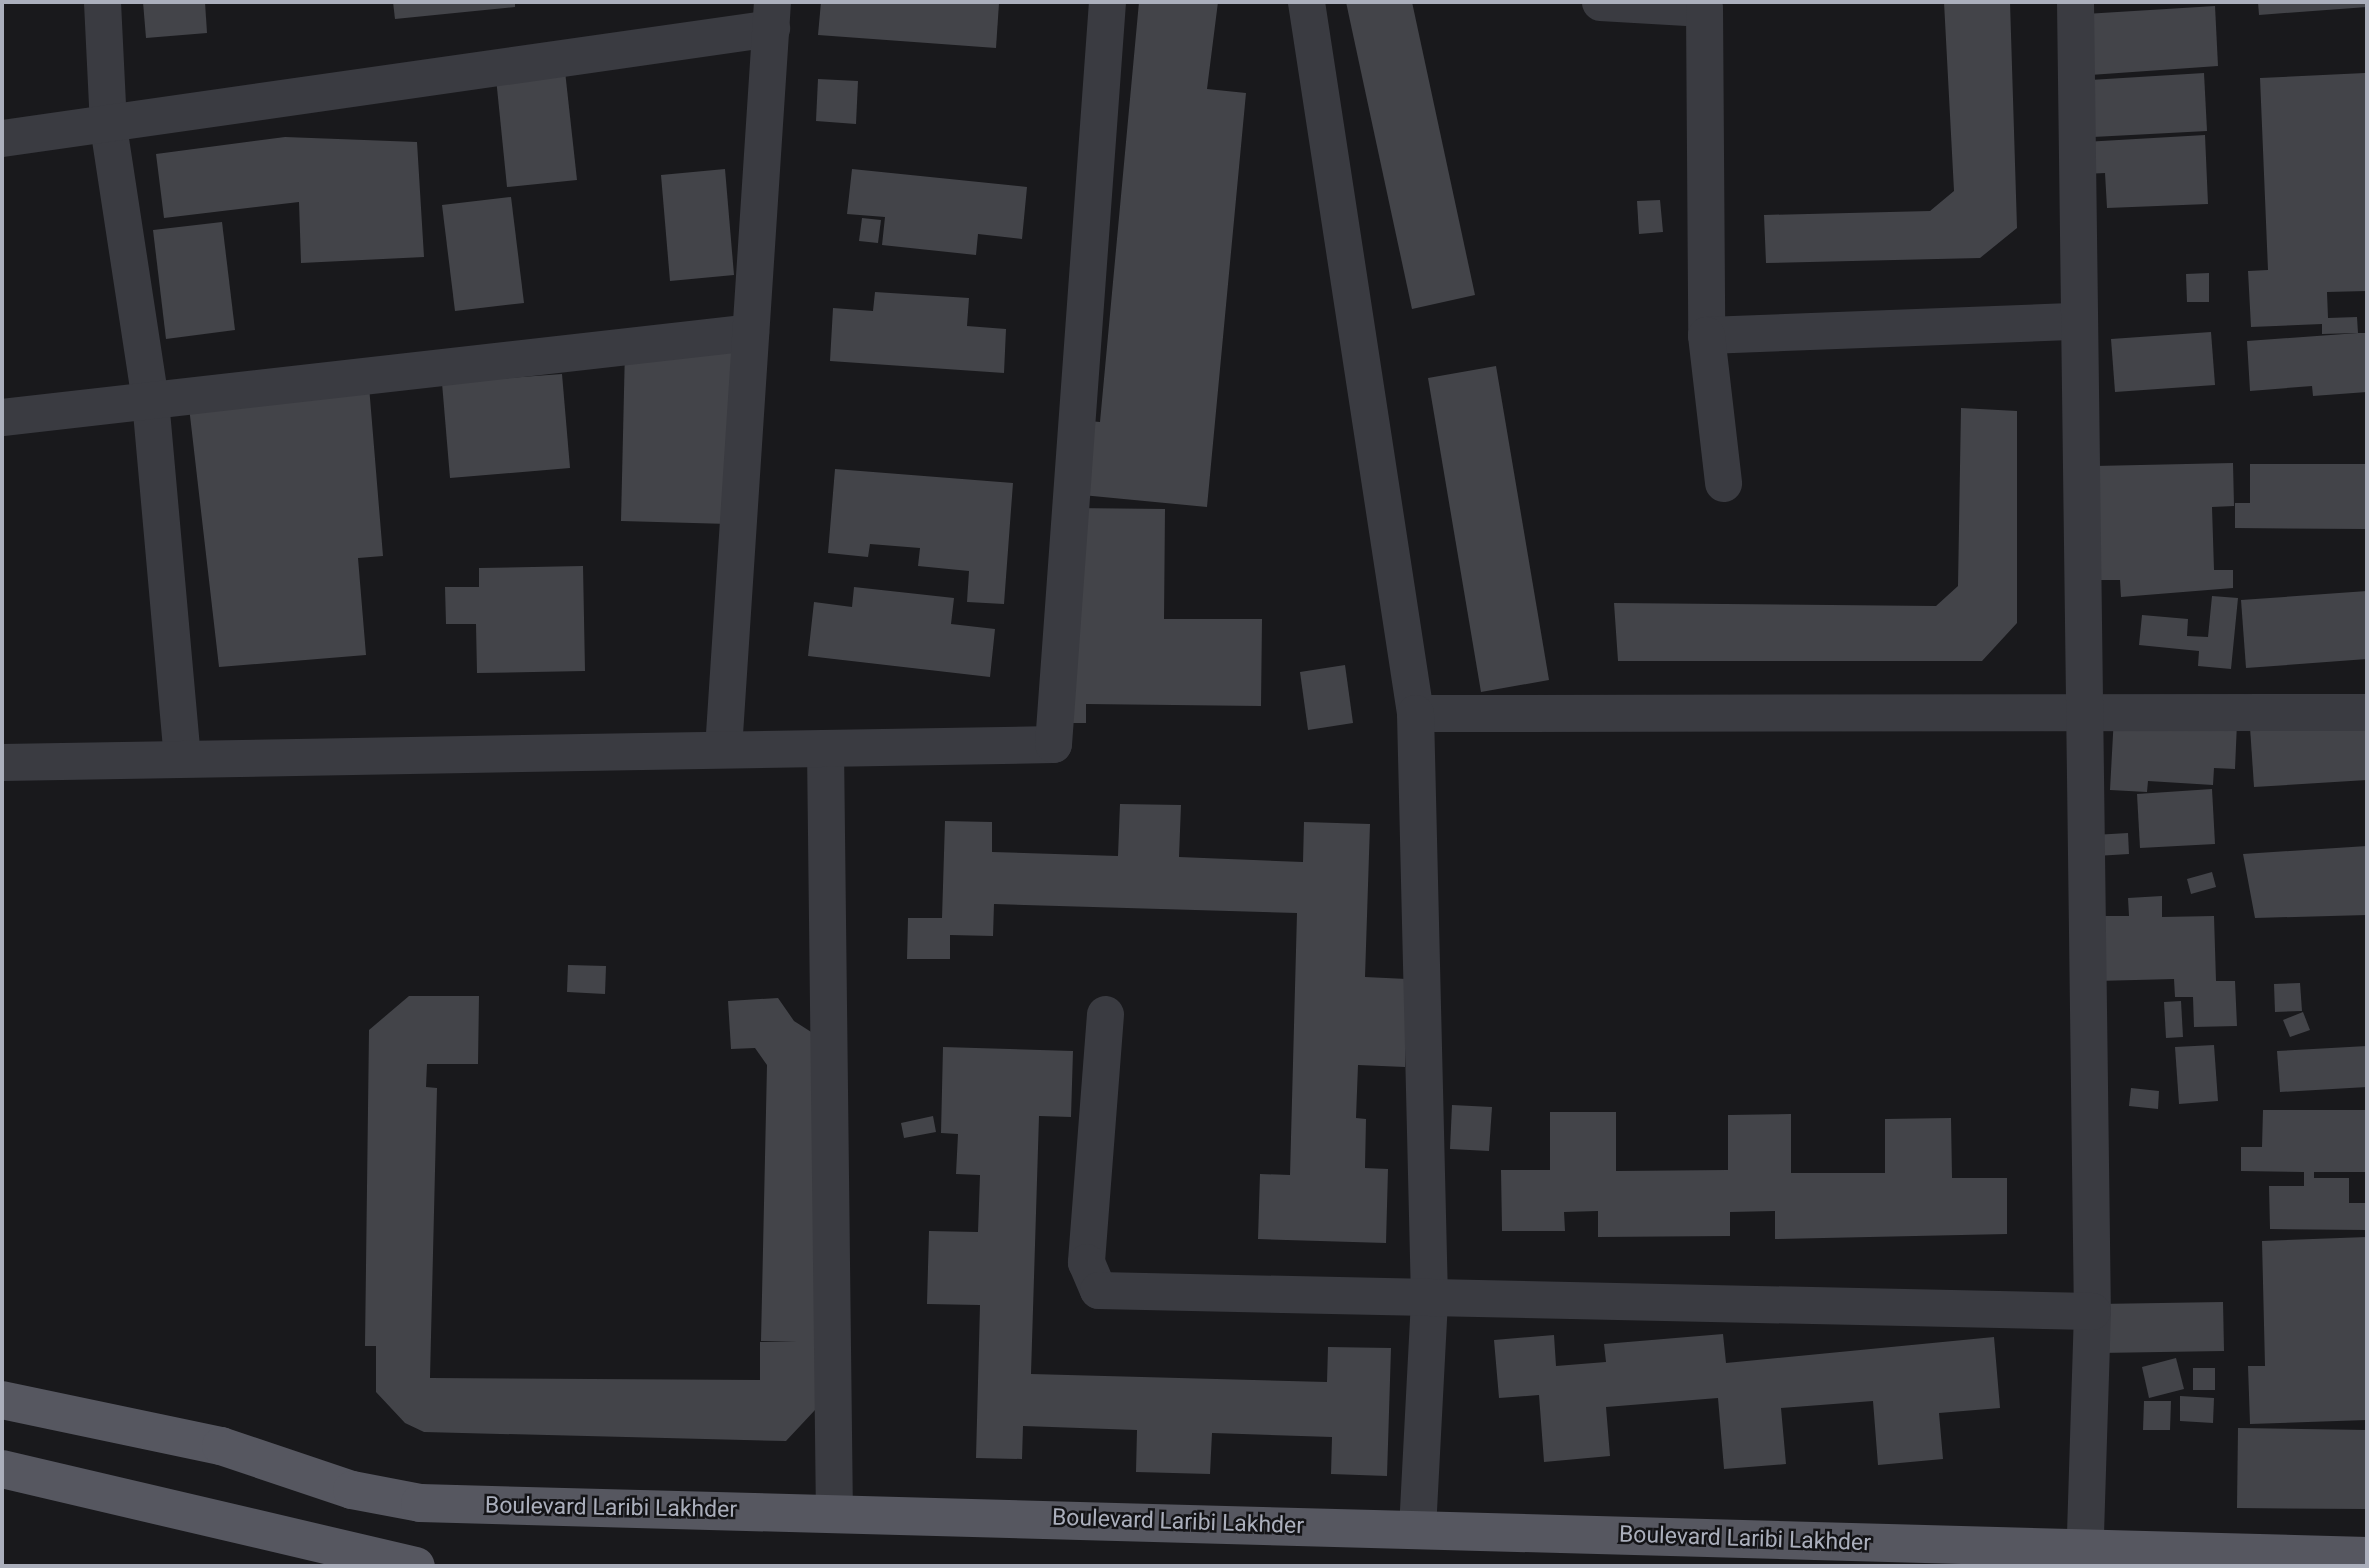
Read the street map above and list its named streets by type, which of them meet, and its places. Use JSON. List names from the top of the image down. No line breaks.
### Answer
{"streets":{"main road":["Boulevard Laribi Lakhder"]}}
